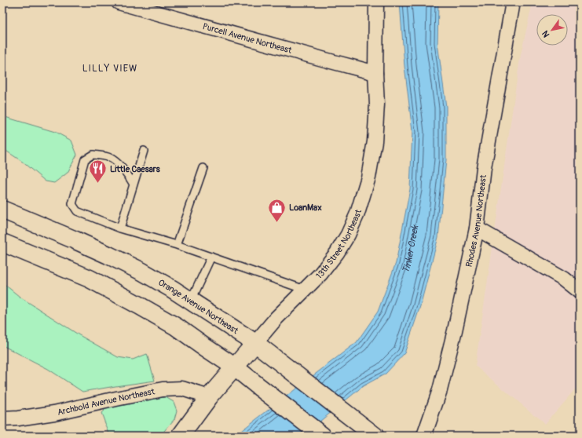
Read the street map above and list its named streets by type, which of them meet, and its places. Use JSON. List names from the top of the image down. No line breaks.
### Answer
{"streets":{"main road":["13th Street Northeast","Orange Avenue Northeast"],"street":["Purcell Avenue Northeast","Rhodes Avenue Northeast","Archbold Avenue Northeast"]},"crossings":[["Purcell Avenue Northeast","13th Street Northeast"],["13th Street Northeast","Orange Avenue Northeast"],["13th Street Northeast","Archbold Avenue Northeast"]],"districts":["LILLY VIEW"],"water":["Tinker Creek"],"places":{"restaurant":["Little Caesars"],"shop":["LoanMax"]},"north":"bottom left"}
